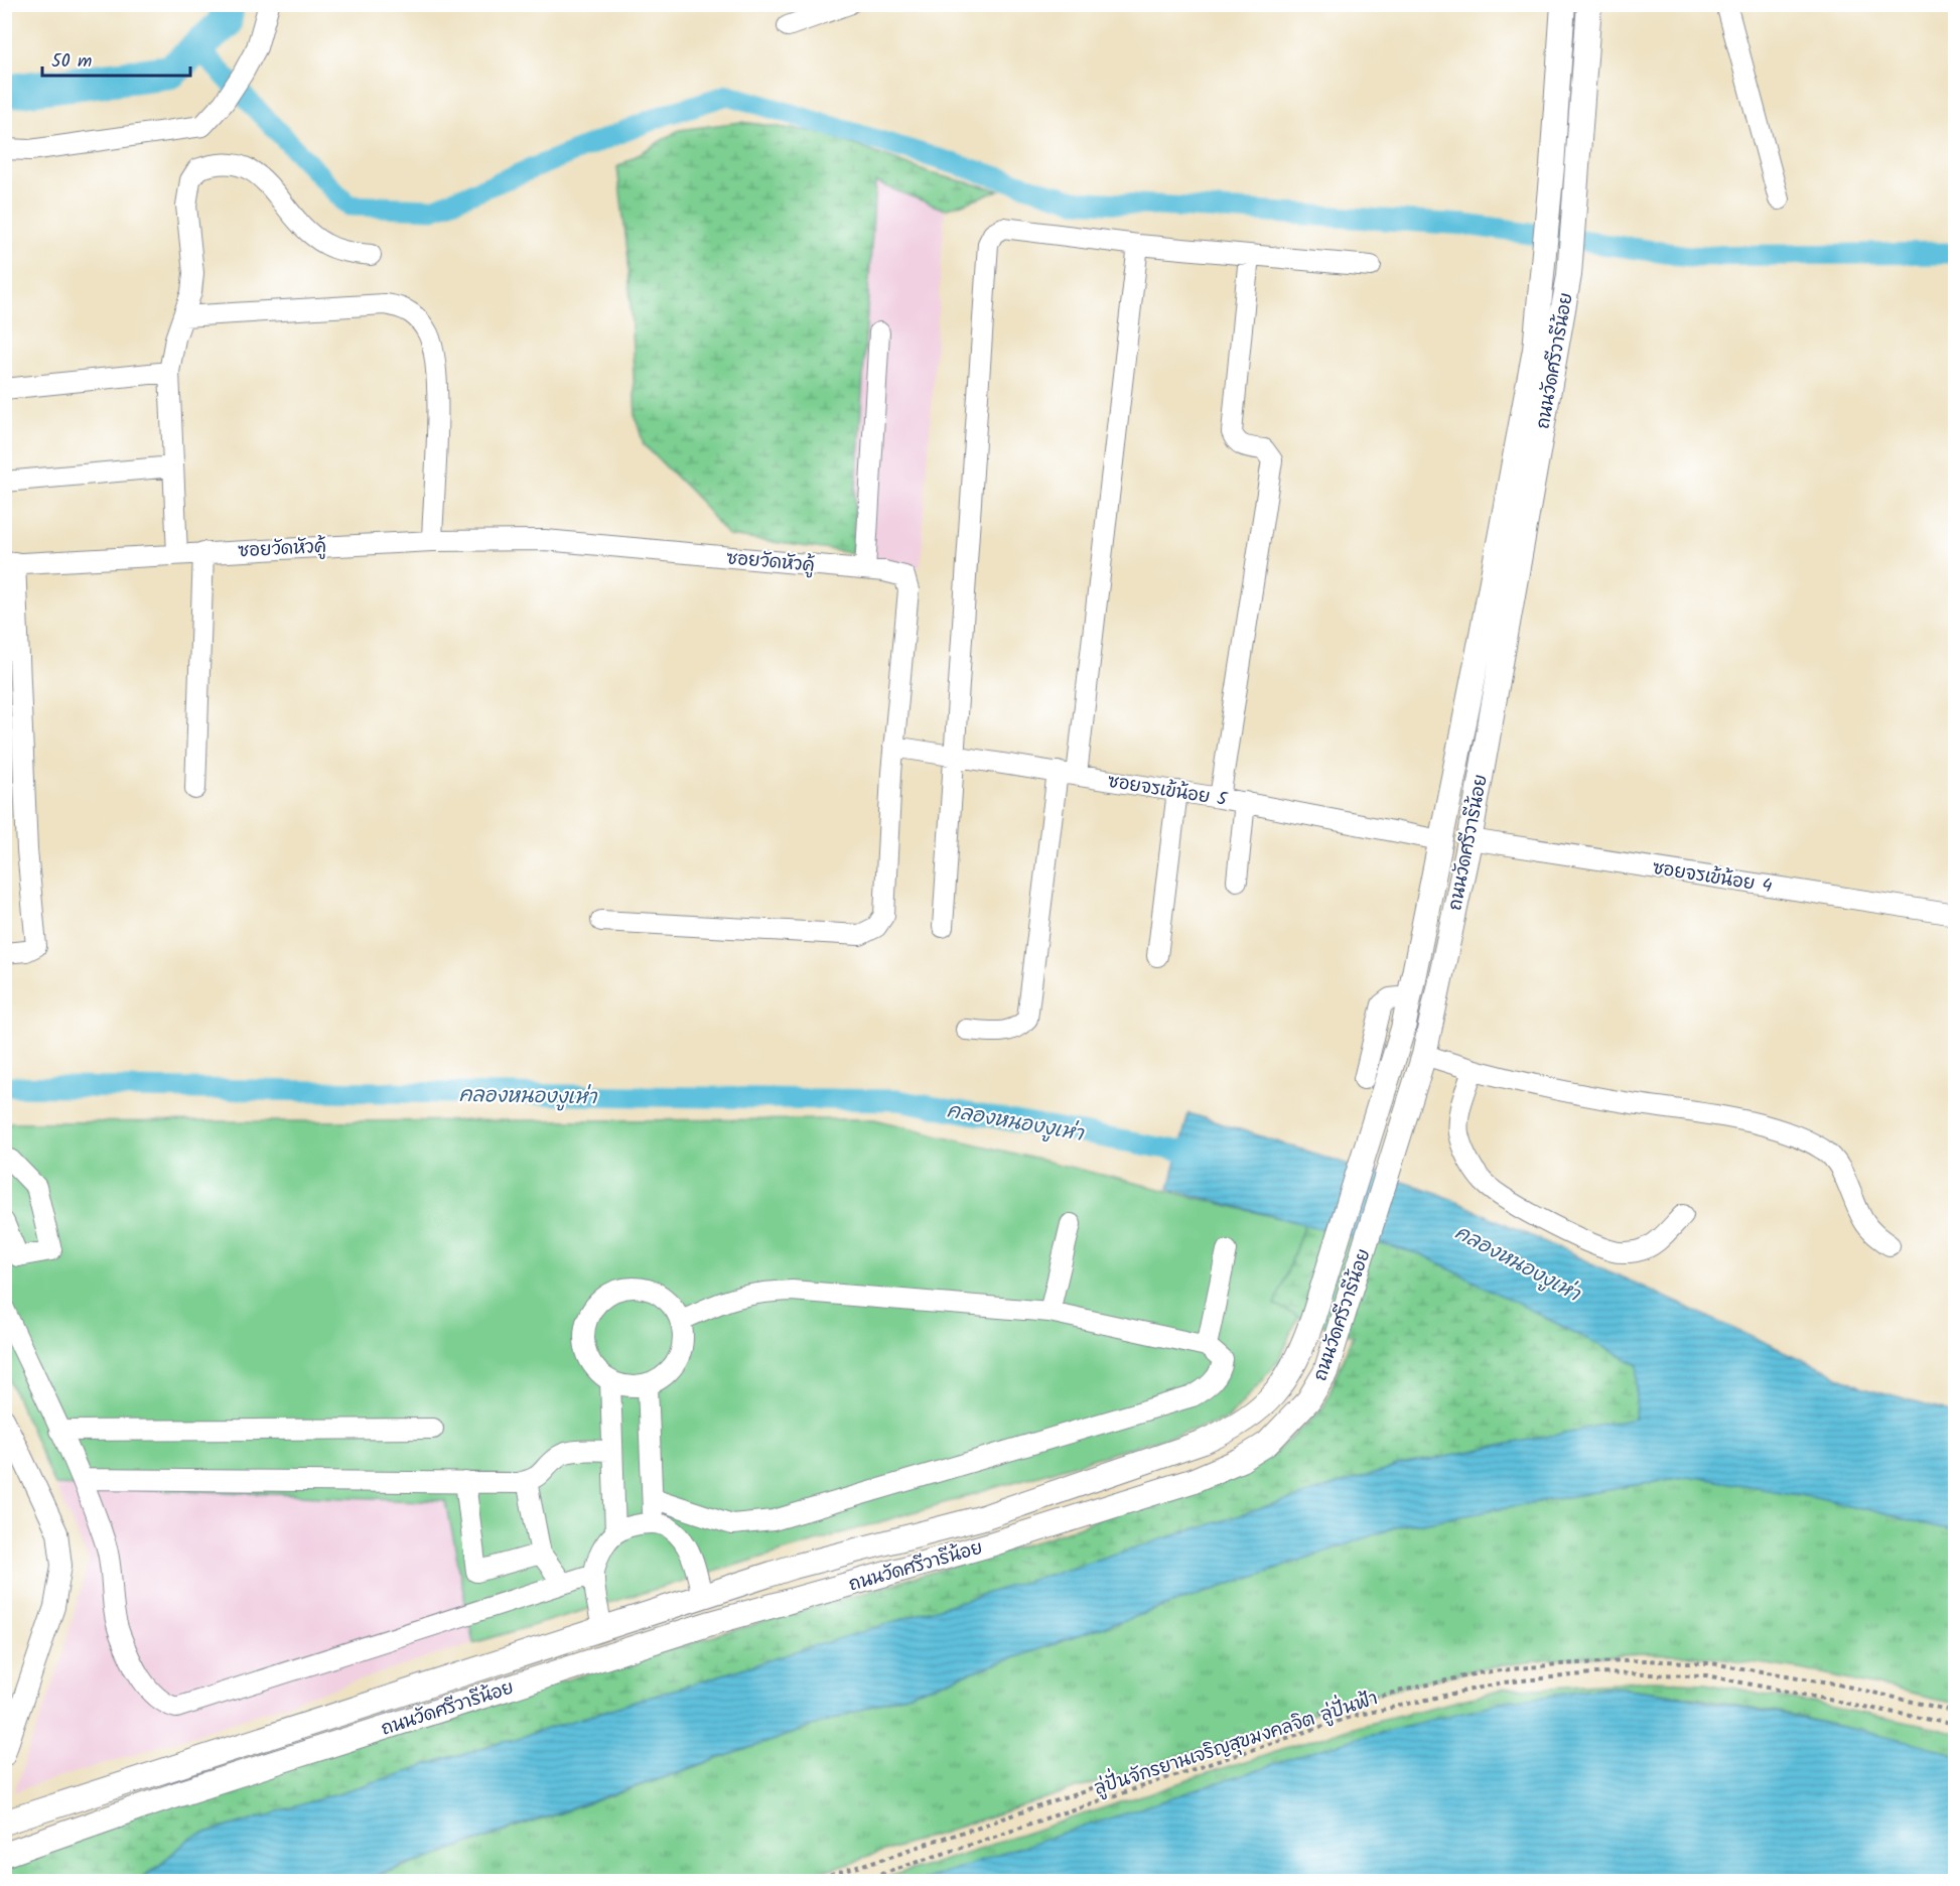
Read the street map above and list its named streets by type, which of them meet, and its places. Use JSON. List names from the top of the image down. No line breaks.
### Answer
{"streets":{"main road":["ถนนวัดศรีวารีน้อย"],"street":["ซอยวัดหัวคู้","ซอยจรเข้น้อย 5","ซอยจรเข้น้อย 4"],"path":["ลู่ปั่นจักรยานเจริญสุขมงคลจิต ลู่ปั่นฟ้า"]},"crossings":[["ถนนวัดศรีวารีน้อย","ซอยจรเข้น้อย 5"],["ถนนวัดศรีวารีน้อย","ซอยจรเข้น้อย 4"],["ซอยวัดหัวคู้","ซอยจรเข้น้อย 5"]],"water":["คลองหนองงูเห่า"],"scale_bar":"50 m"}
